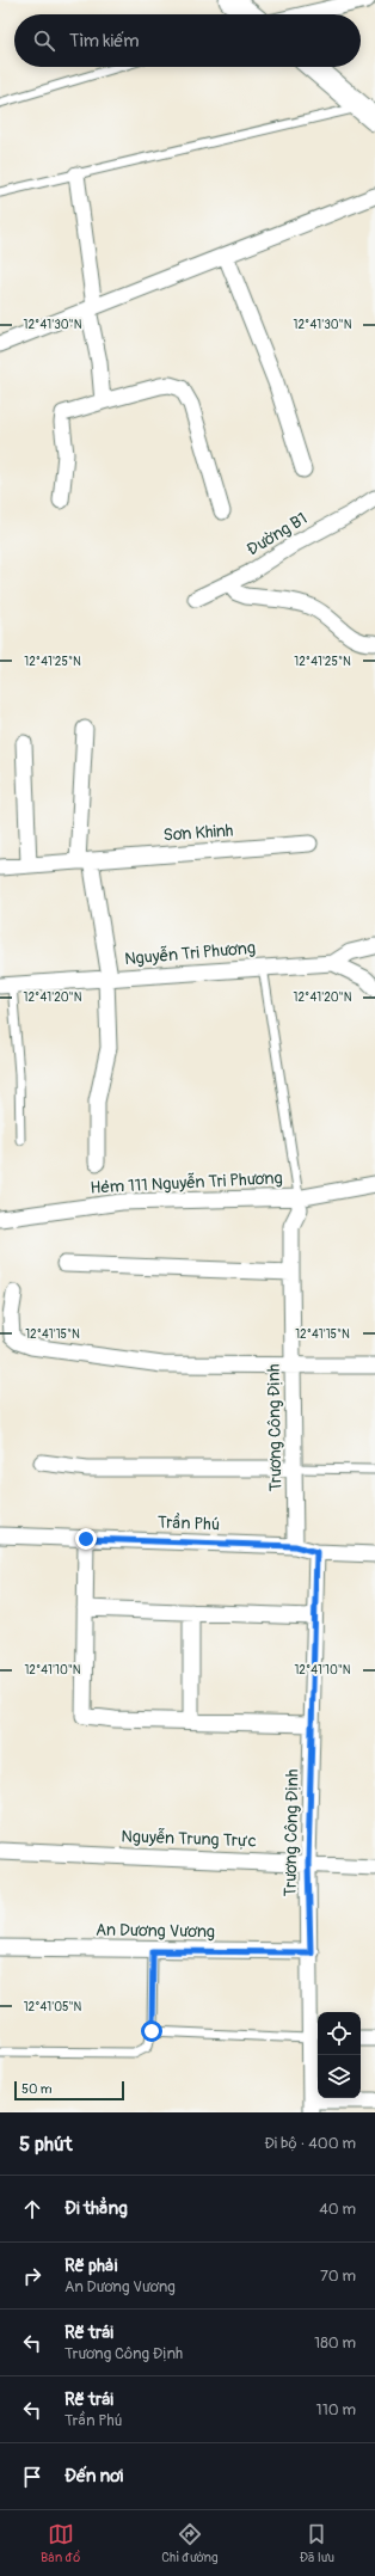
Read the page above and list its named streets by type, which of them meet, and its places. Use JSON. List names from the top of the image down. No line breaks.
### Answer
{"streets":{"street":["Đường B1","Sơn Khinh","Nguyễn Tri Phương","Hẻm 111 Nguyễn Tri Phương","Trương Công Định","Trần Phú","Nguyễn Trung Trực","An Dương Vương"]},"crossings":[["Hẻm 111 Nguyễn Tri Phương","Trương Công Định"],["Trương Công Định","Trần Phú"],["Trương Công Định","Nguyễn Trung Trực"],["Trương Công Định","An Dương Vương"]],"scale_bar":"50 m","page":{"search":"Tìm kiếm","scale":"50 m","heading":["5 phút","Đi bộ · 400 m"],"list":[["Đi thẳng","40 m"],["Rẽ phải","An Dương Vương","70 m"],["Rẽ trái","Trương Công Định","180 m"],["Rẽ trái","Trần Phú","110 m"],"Đến nơi"],"nav":["Bản đồ","Chỉ đường","Đã lưu"]},"coordinates":["12°41'30\"N","12°41'25\"N","12°41'20\"N","12°41'15\"N","12°41'10\"N","12°41'05\"N"]}
